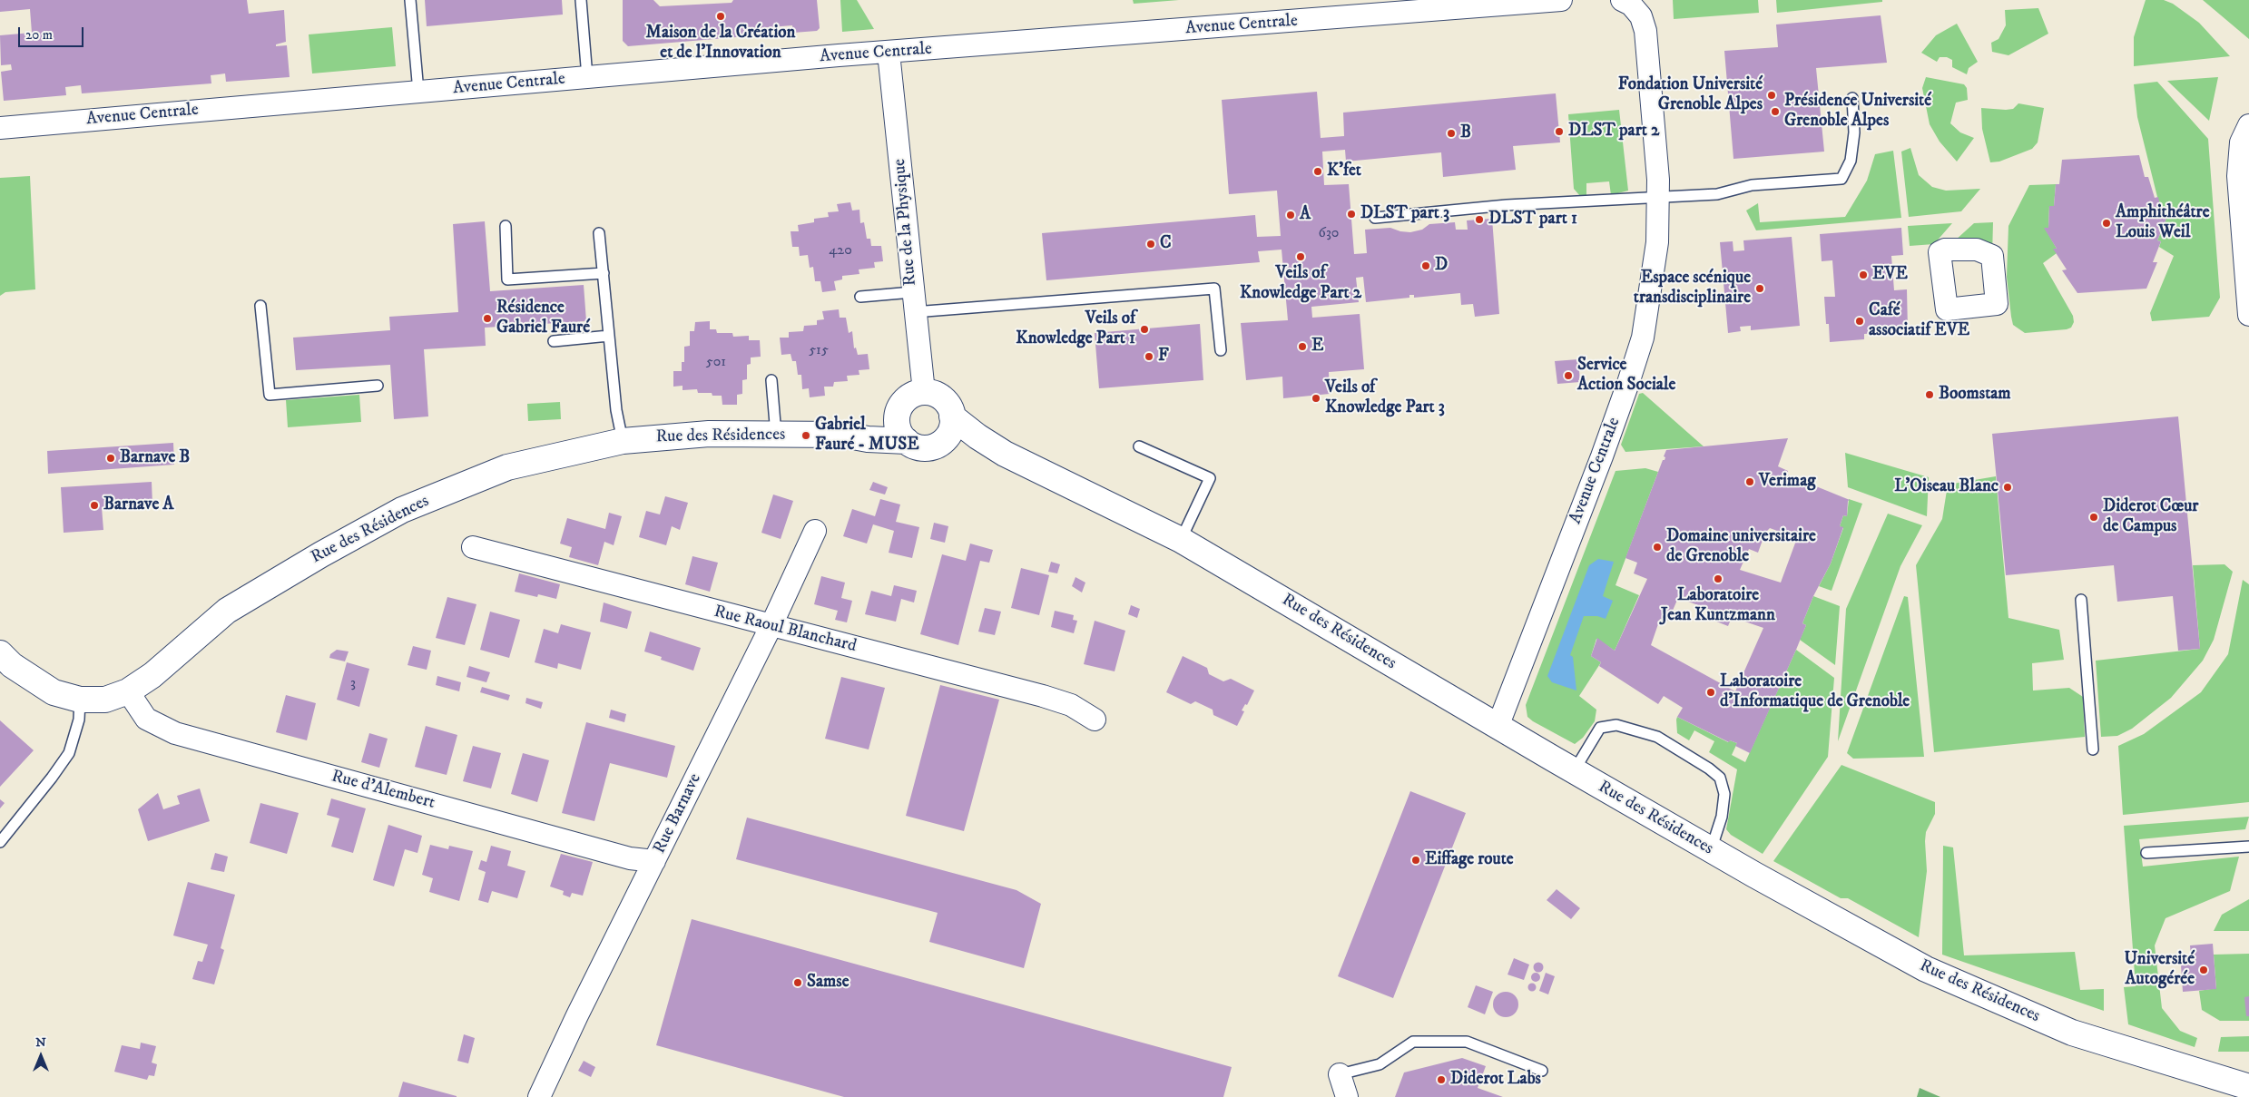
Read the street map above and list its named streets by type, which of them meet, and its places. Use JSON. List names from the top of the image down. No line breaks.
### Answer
{"streets":{"street":["Avenue Centrale","Rue de la Physique","Rue des Résidences","Rue Raoul Blanchard","Rue d'Alembert","Rue Barnave"]},"crossings":[["Avenue Centrale","Rue de la Physique"],["Avenue Centrale","Rue des Résidences"],["Rue de la Physique","Rue des Résidences"],["Rue des Résidences","Rue d'Alembert"],["Rue Raoul Blanchard","Rue Barnave"],["Rue d'Alembert","Rue Barnave"]],"places":["Maison de la Création et de l'Innovation","Fondation Université Grenoble Alpes","Présidence Université Grenoble Alpes","DLST part 2","B","K'fet","DLST part 3","A","DLST part 1","Amphithéâtre Louis Weil","C","Veils of Knowledge Part 2","D","EVE","Espace scénique transdisciplinaire","Résidence Gabriel Fauré","Café associatif EVE","Veils of Knowledge Part 1","E","F","Service Action Sociale","Boomstam","Veils of Knowledge Part 3","Gabriel Fauré - MUSE","Barnave B","Verimag","L'Oiseau Blanc","Barnave A","Diderot Cœur de Campus","Domaine universitaire de Grenoble","Laboratoire Jean Kuntzmann","Laboratoire d'Informatique de Grenoble","Eiffage route","Université Autogérée","Samse","Diderot Labs"],"house_numbers":["630","420","515","501","3"],"scale_bar":"20 m","north":"top"}
